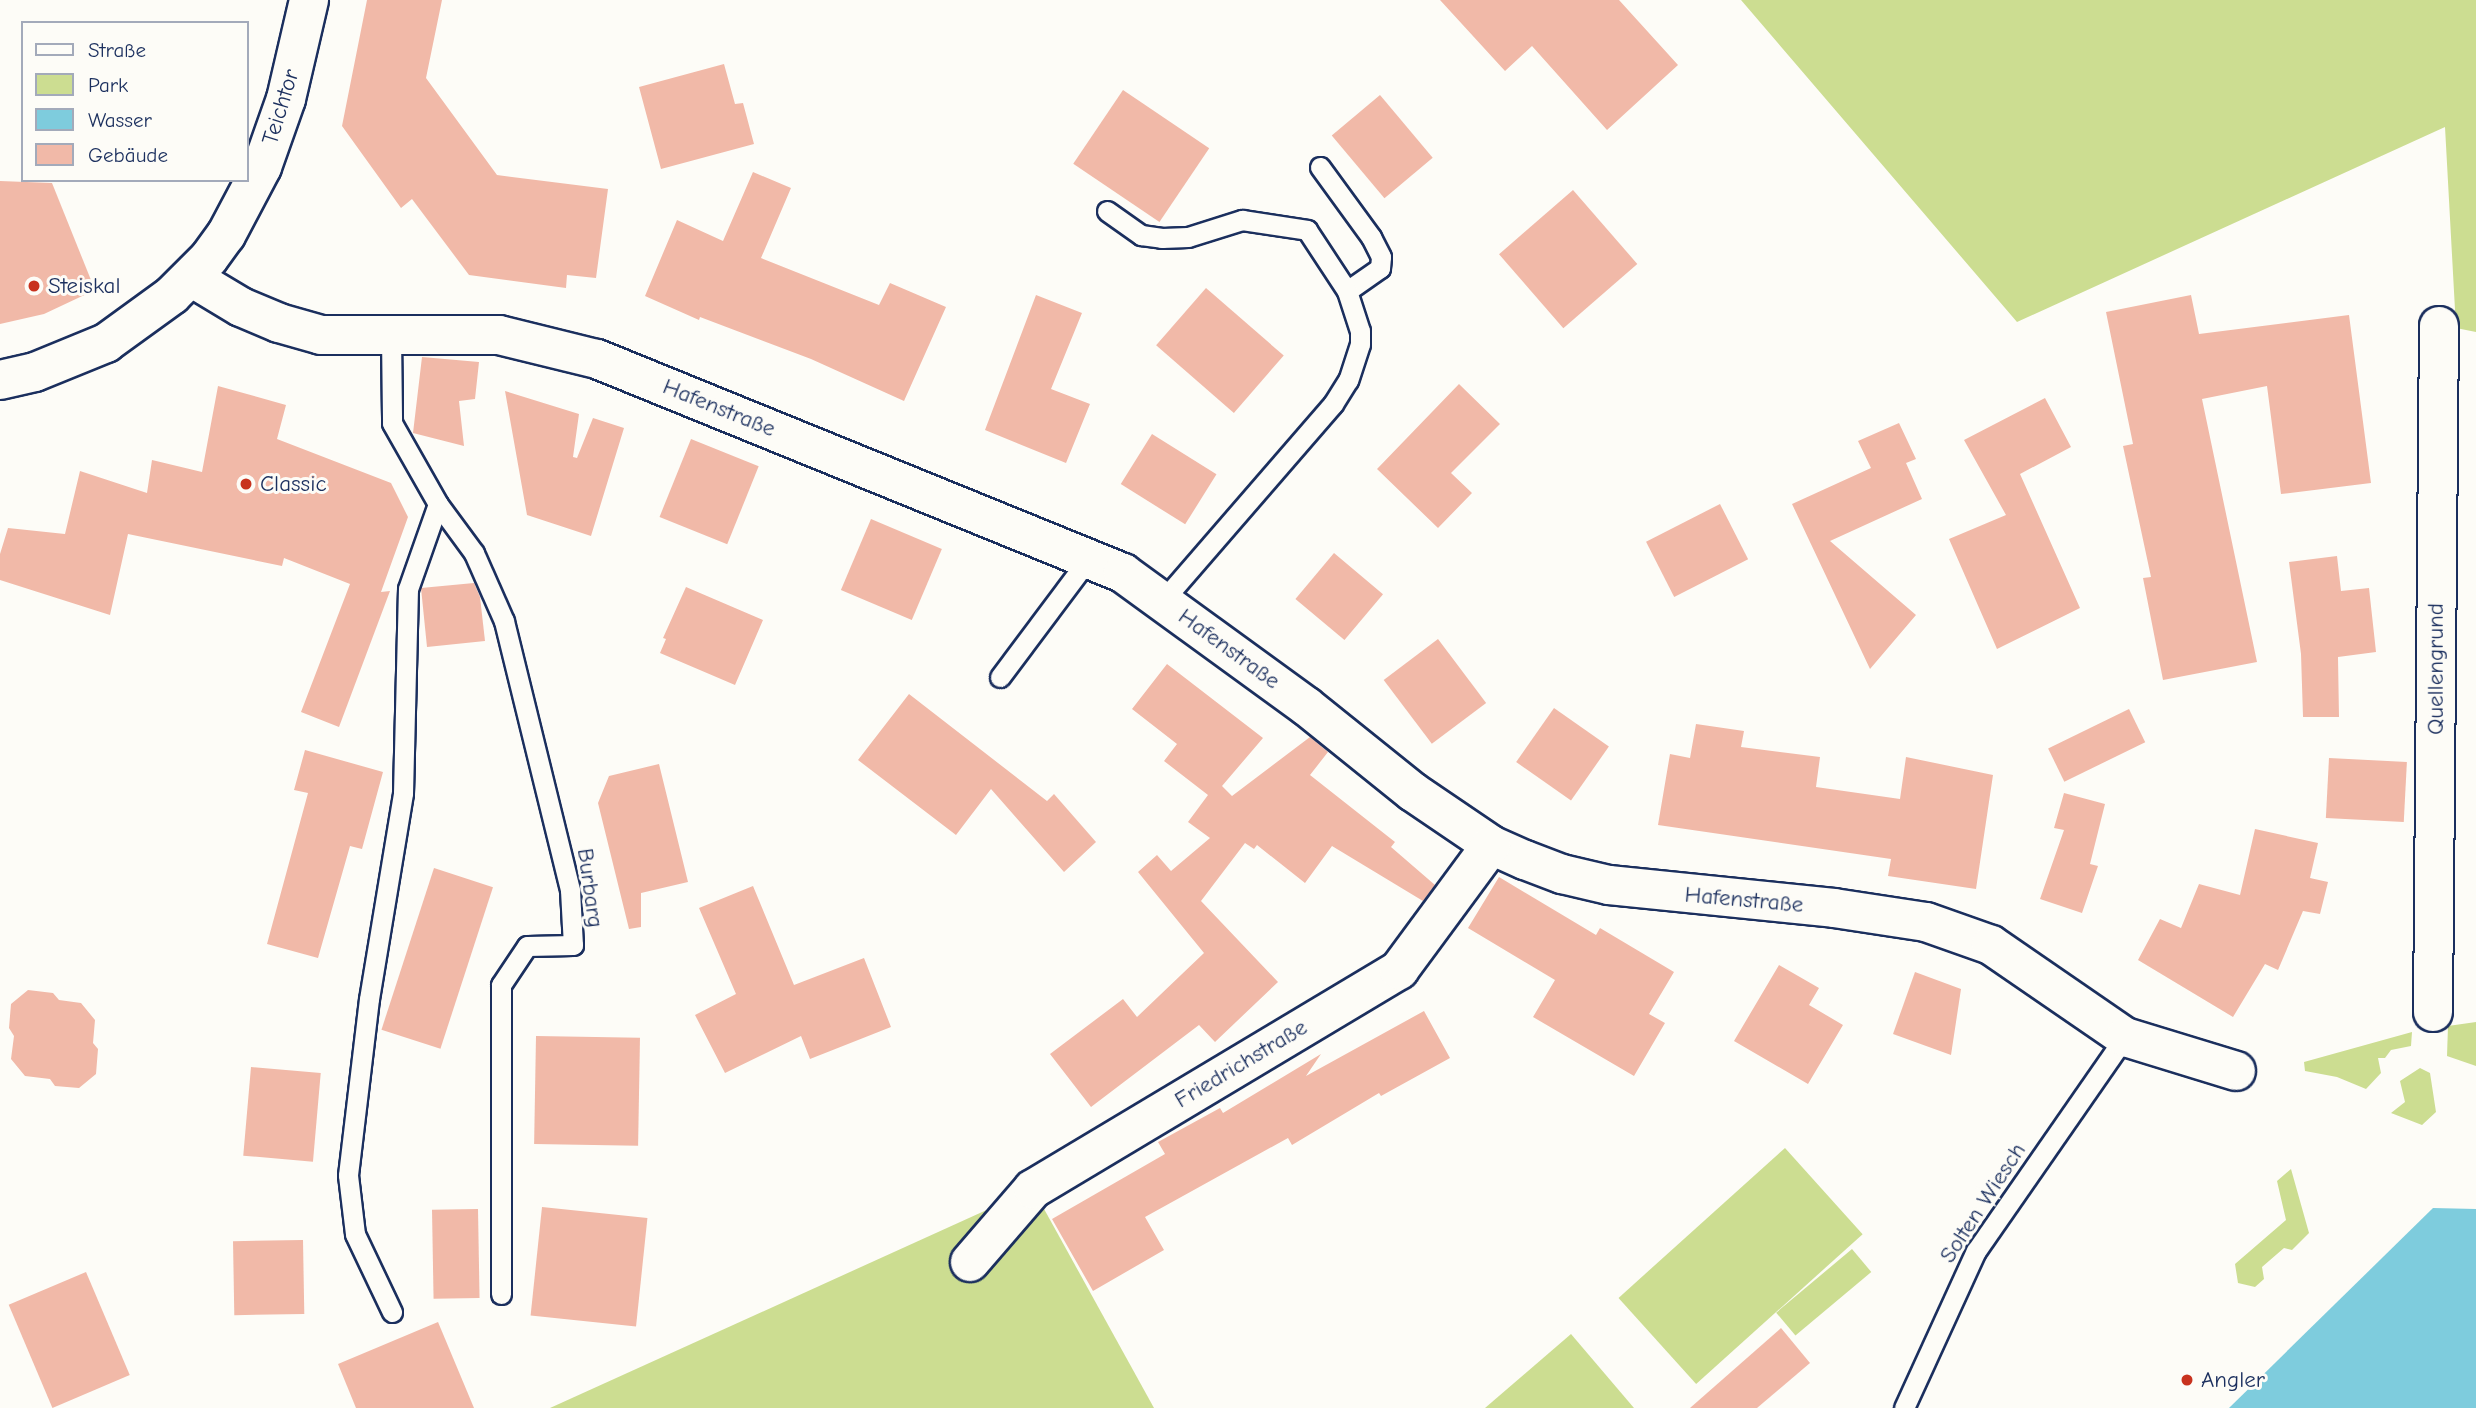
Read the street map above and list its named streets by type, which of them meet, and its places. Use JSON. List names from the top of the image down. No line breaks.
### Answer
{"streets":{"street":["Teichtor","Hafenstraße","Quellengrund","Friedrichstraße"],"lane":["Burbarg","Solten Wiesch"]},"crossings":[["Teichtor","Hafenstraße"],["Hafenstraße","Burbarg"],["Hafenstraße","Friedrichstraße"],["Hafenstraße","Solten Wiesch"]],"places":["Steiskal","Classic","Angler"],"legend":["Straße","Park","Wasser","Gebäude"]}
